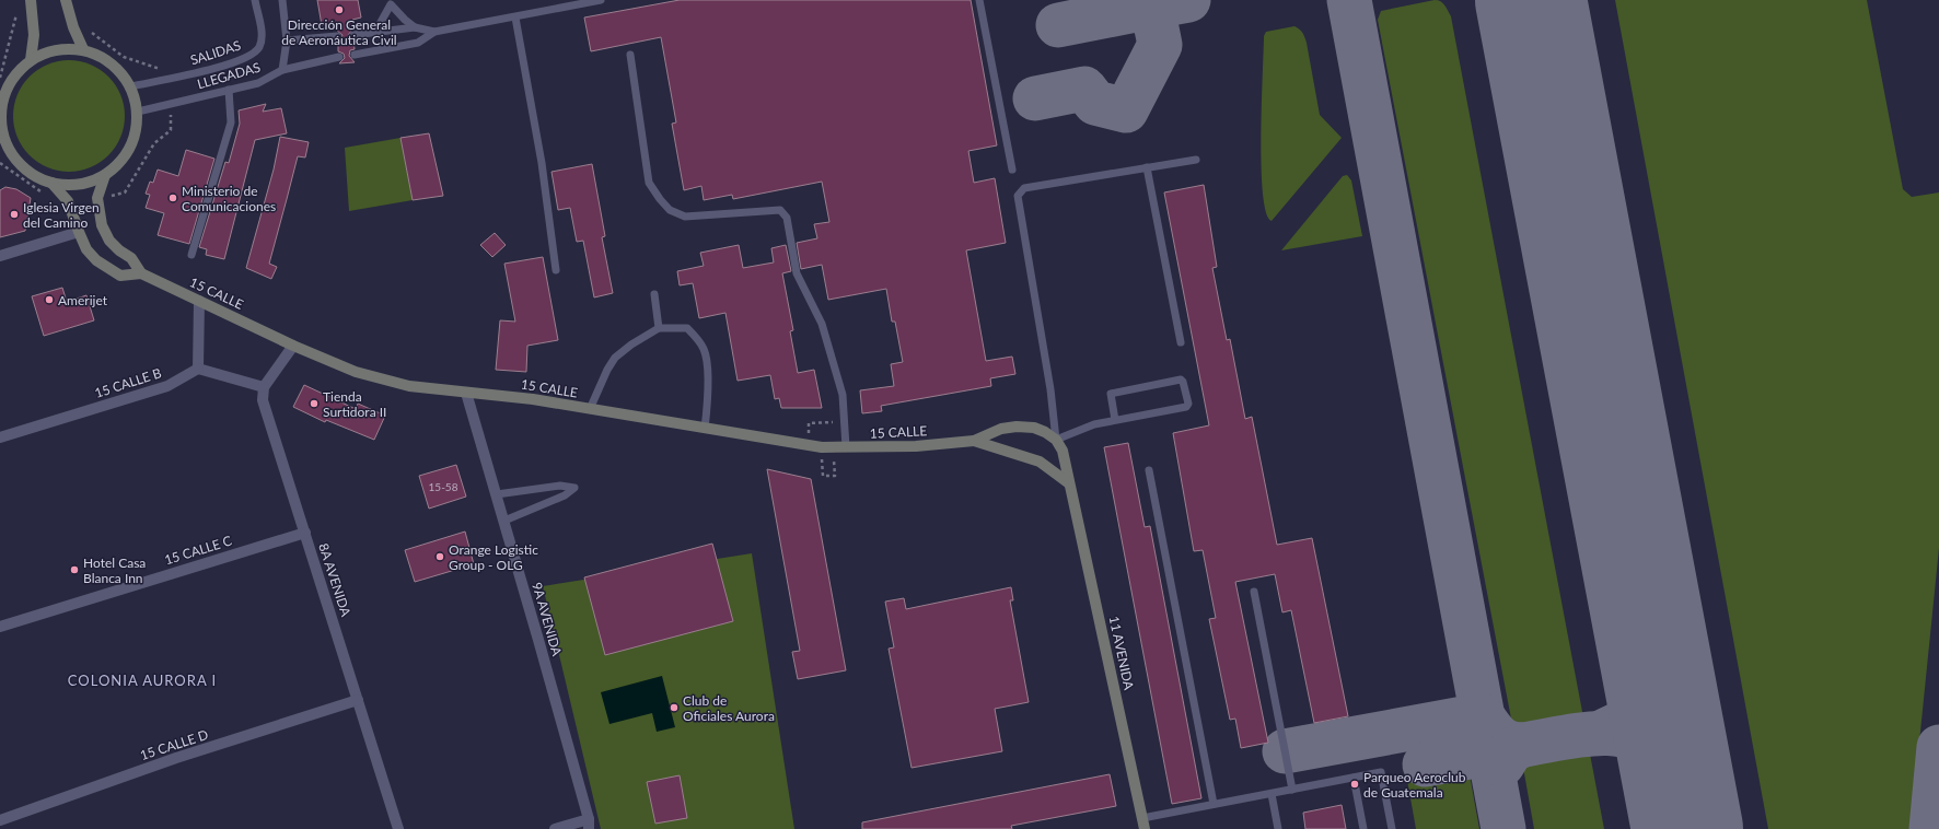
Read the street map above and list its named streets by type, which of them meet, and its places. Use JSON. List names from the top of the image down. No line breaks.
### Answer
{"streets":{"main road":["15 CALLE","11 AVENIDA"],"street":["15 CALLE B","15 CALLE C","8A AVENIDA","9A AVENIDA","15 CALLE D"],"lane":["SALIDAS","LLEGADAS"]},"crossings":[["SALIDAS","LLEGADAS"],["SALIDAS","15 CALLE"],["LLEGADAS","15 CALLE"],["15 CALLE","9A AVENIDA"],["15 CALLE C","8A AVENIDA"],["8A AVENIDA","15 CALLE D"]],"districts":["COLONIA AURORA I"],"places":["Dirección General de Aeronáutica Civil","Ministerio de Comunicaciones","Iglesia Virgen del Camino","Amerijet","Tienda Surtidora II","Orange Logistic Group - OLG","Hotel Casa Blanca Inn","Club de Oficiales Aurora","Parqueo Aeroclub de Guatemala"],"house_numbers":["15-58"]}
